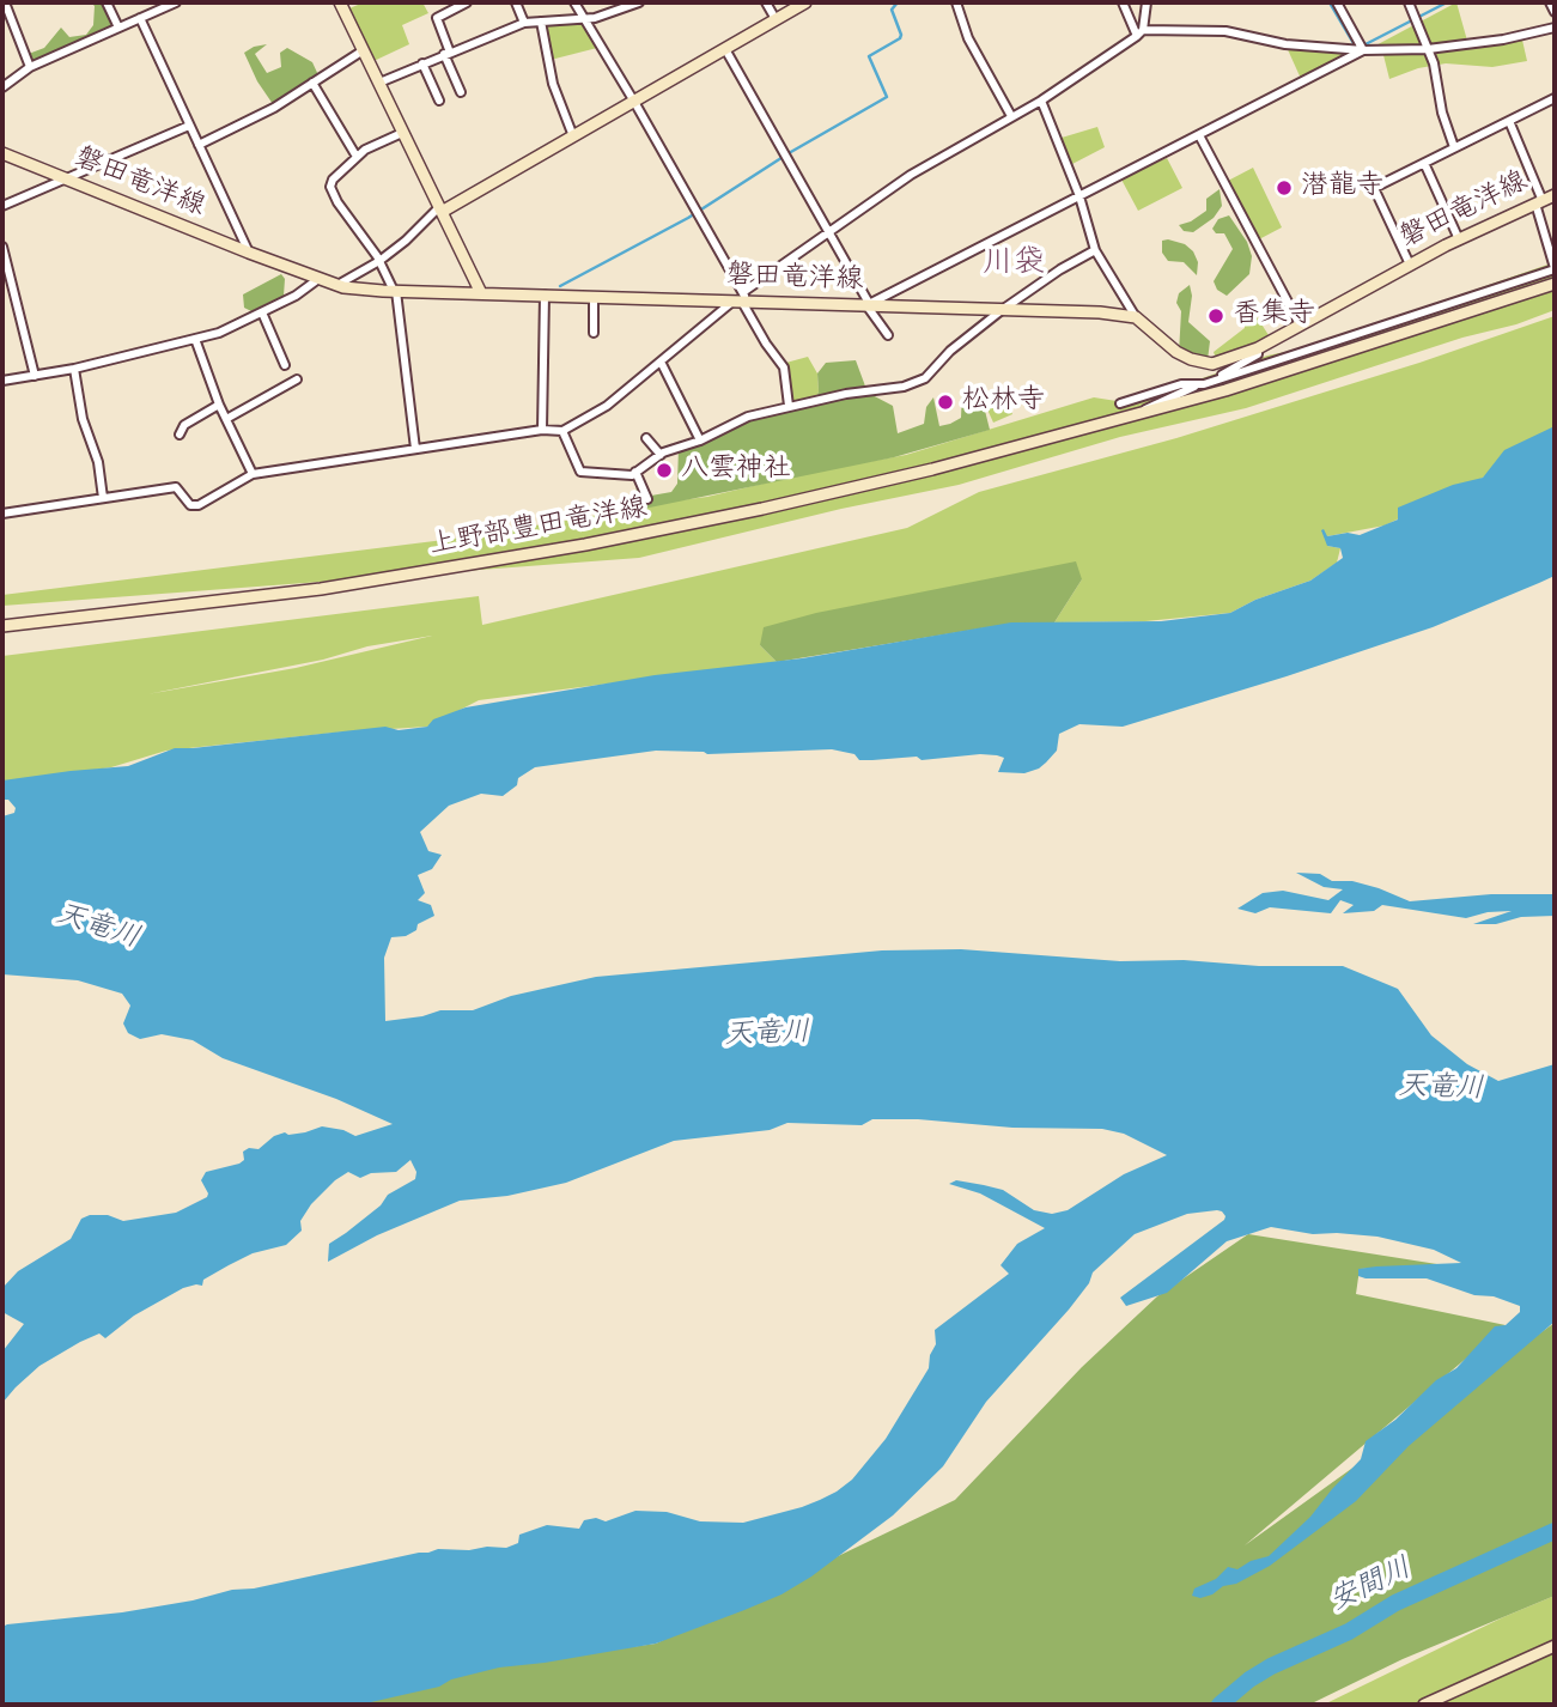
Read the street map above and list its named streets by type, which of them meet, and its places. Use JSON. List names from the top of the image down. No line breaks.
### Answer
{"streets":{"main road":["磐田竜洋線","上野部豊田竜洋線"]},"districts":["川袋"],"water":["天竜川","安間川"],"places":["潜龍寺","香集寺","松林寺","八雲神社"]}
